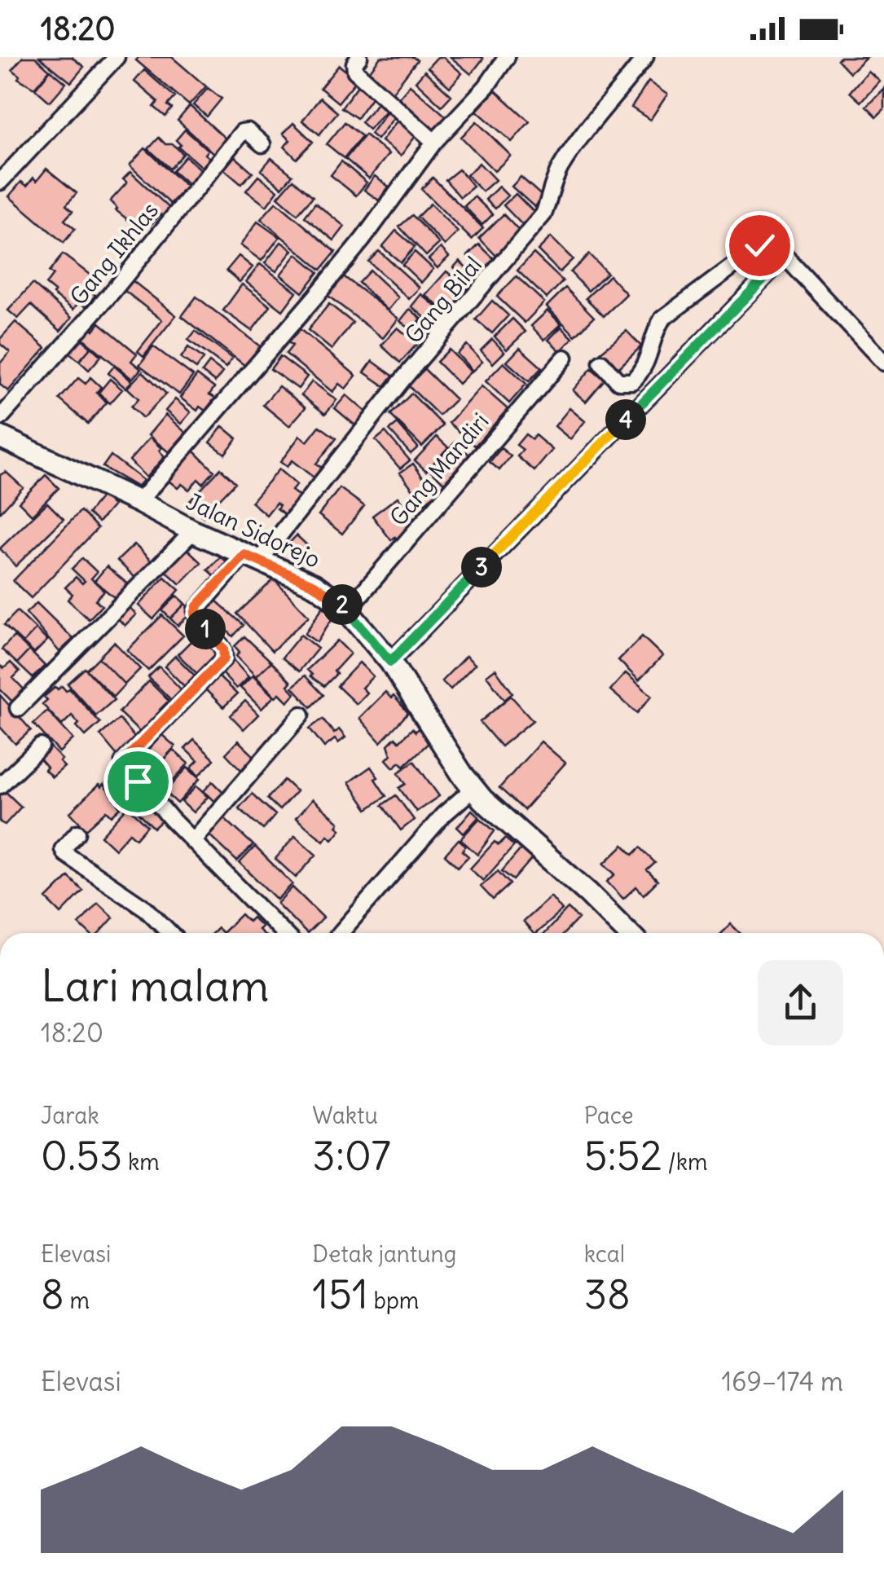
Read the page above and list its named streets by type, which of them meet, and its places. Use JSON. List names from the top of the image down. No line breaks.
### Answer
{"streets":{"street":["Gang Ikhlas","Gang Bilal","Gang Mandiri","Jalan Sidorejo"]},"crossings":[["Gang Bilal","Jalan Sidorejo"],["Gang Mandiri","Jalan Sidorejo"]],"page":{"status":"18:20","pins":["4","3","2","1"],"heading":["Lari malam","18:20"],"stats":[["Jarak","0.53 km"],["Waktu","3:07"],["Pace","5:52 /km"],["Elevasi","8 m"],["Detak jantung","151 bpm"],["kcal","38"]],"chart":["Elevasi","169–174 m"]}}
